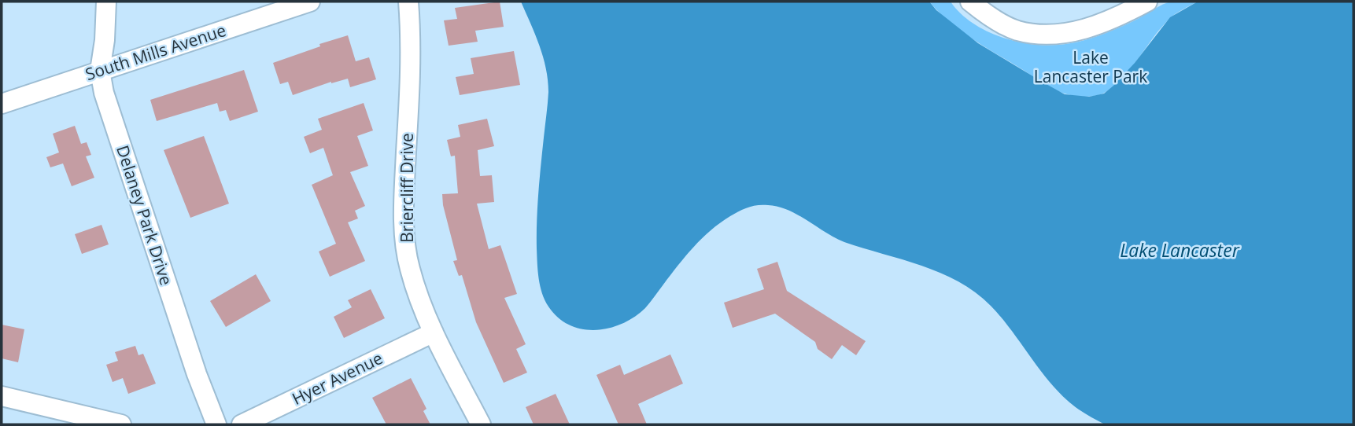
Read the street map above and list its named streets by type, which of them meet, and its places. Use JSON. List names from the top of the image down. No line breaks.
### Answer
{"streets":{"street":["South Mills Avenue","Briercliff Drive","Delaney Park Drive","Hyer Avenue"]},"crossings":[["South Mills Avenue","Delaney Park Drive"],["Briercliff Drive","Hyer Avenue"]],"water":["Lake Lancaster"],"parks":["Lake Lancaster Park"]}
